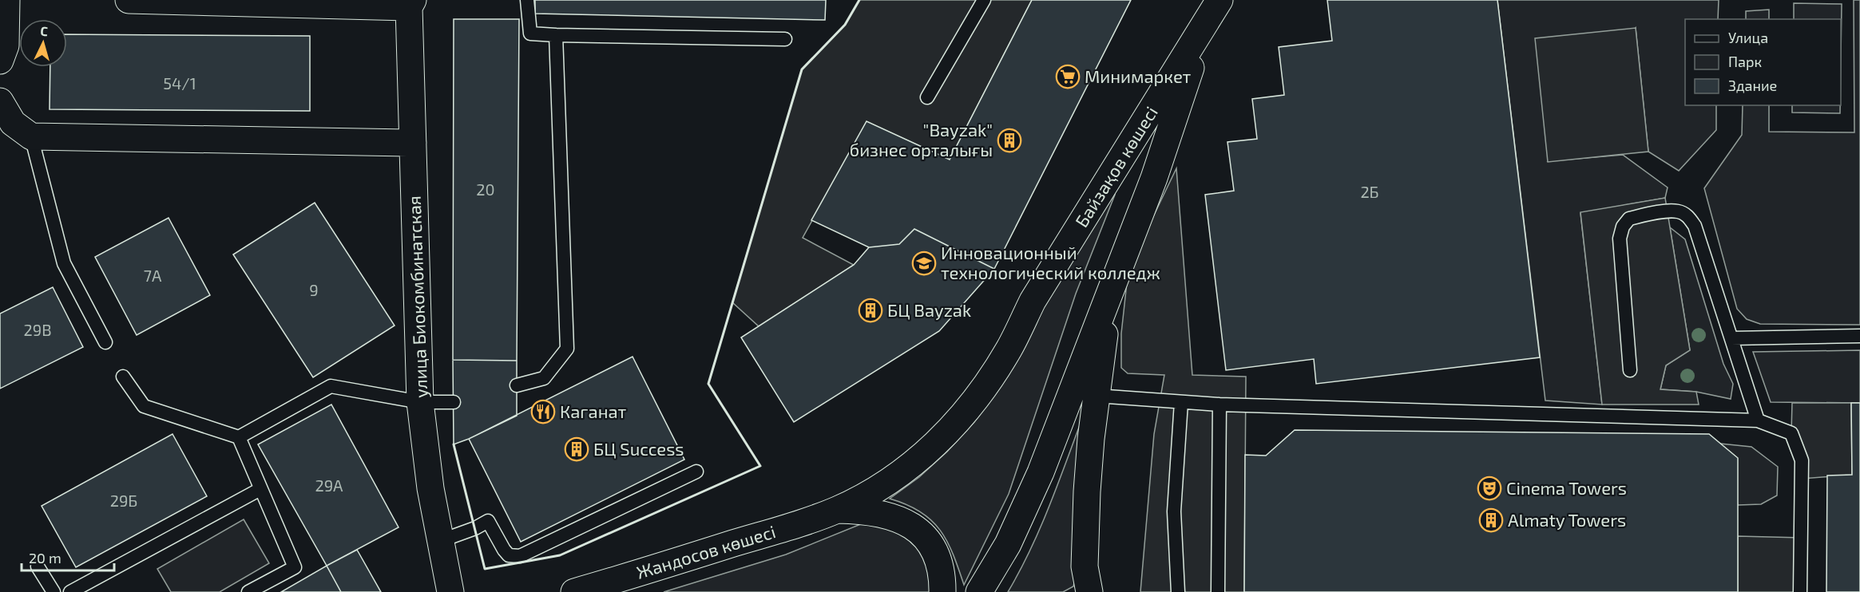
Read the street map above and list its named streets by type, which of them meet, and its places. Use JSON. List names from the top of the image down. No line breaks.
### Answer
{"streets":{"main road":["Байзақов көшесі","улица Биокомбинатская","Жандосов көшесі"]},"crossings":[["Байзақов көшесі","Жандосов көшесі"]],"places":{"supermarket":["Минимаркет"],"building":["\"Bayzak\" бизнес орталығы","БЦ Bayzak","БЦ Success","Almaty Towers"],"school or university":["Инновационный технологический колледж"],"restaurant":["Каганат"],"theatre":["Cinema Towers"]},"house_numbers":["54/1","20","2Б","7А","9","29В","29А","29Б"],"legend":["Улица","Парк","Здание"],"scale_bar":"20 m","north":"top"}
